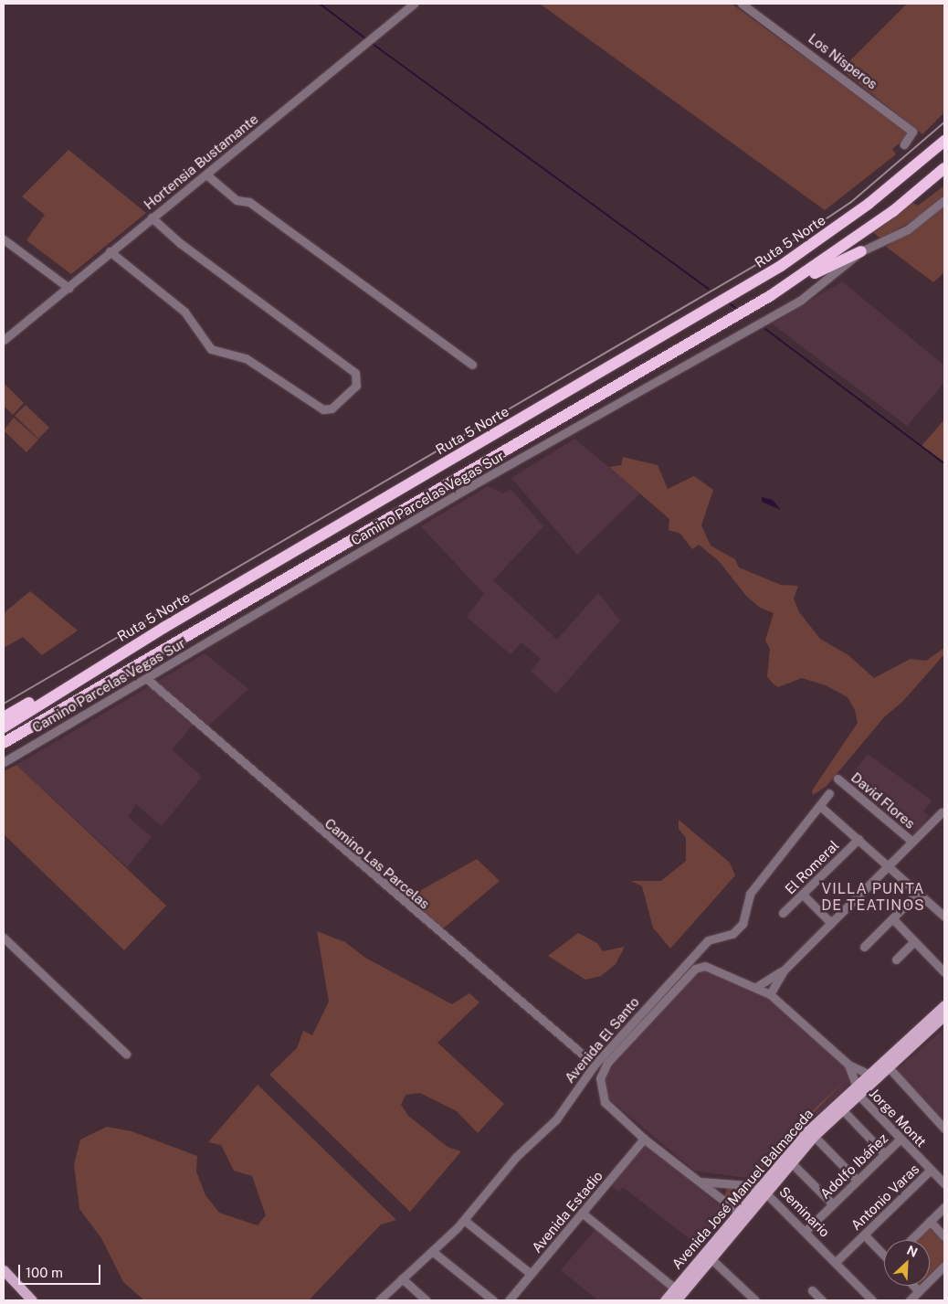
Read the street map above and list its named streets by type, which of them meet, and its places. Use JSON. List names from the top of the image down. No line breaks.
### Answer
{"streets":{"highway":["Ruta 5 Norte"],"main road":["Avenida José Manuel Balmaceda"],"street":["Los Nísperos","Hortensia Bustamante","Camino Parcelas Vegas Sur","David Flores","Camino Las Parcelas","El Romeral","Avenida El Santo","Jorge Montt","Adolfo Ibáñez","Antonio Varas","Avenida Estadio","Seminario"]},"crossings":[["Camino Parcelas Vegas Sur","Camino Las Parcelas"],["Camino Las Parcelas","Avenida El Santo"],["Jorge Montt","Adolfo Ibáñez"],["Jorge Montt","Avenida José Manuel Balmaceda"],["Jorge Montt","Antonio Varas"],["Adolfo Ibáñez","Seminario"],["Avenida José Manuel Balmaceda","Seminario"],["Antonio Varas","Seminario"]],"districts":["VILLA PUNTA DE TEATINOS"],"scale_bar":"100 m","north":"top right"}
